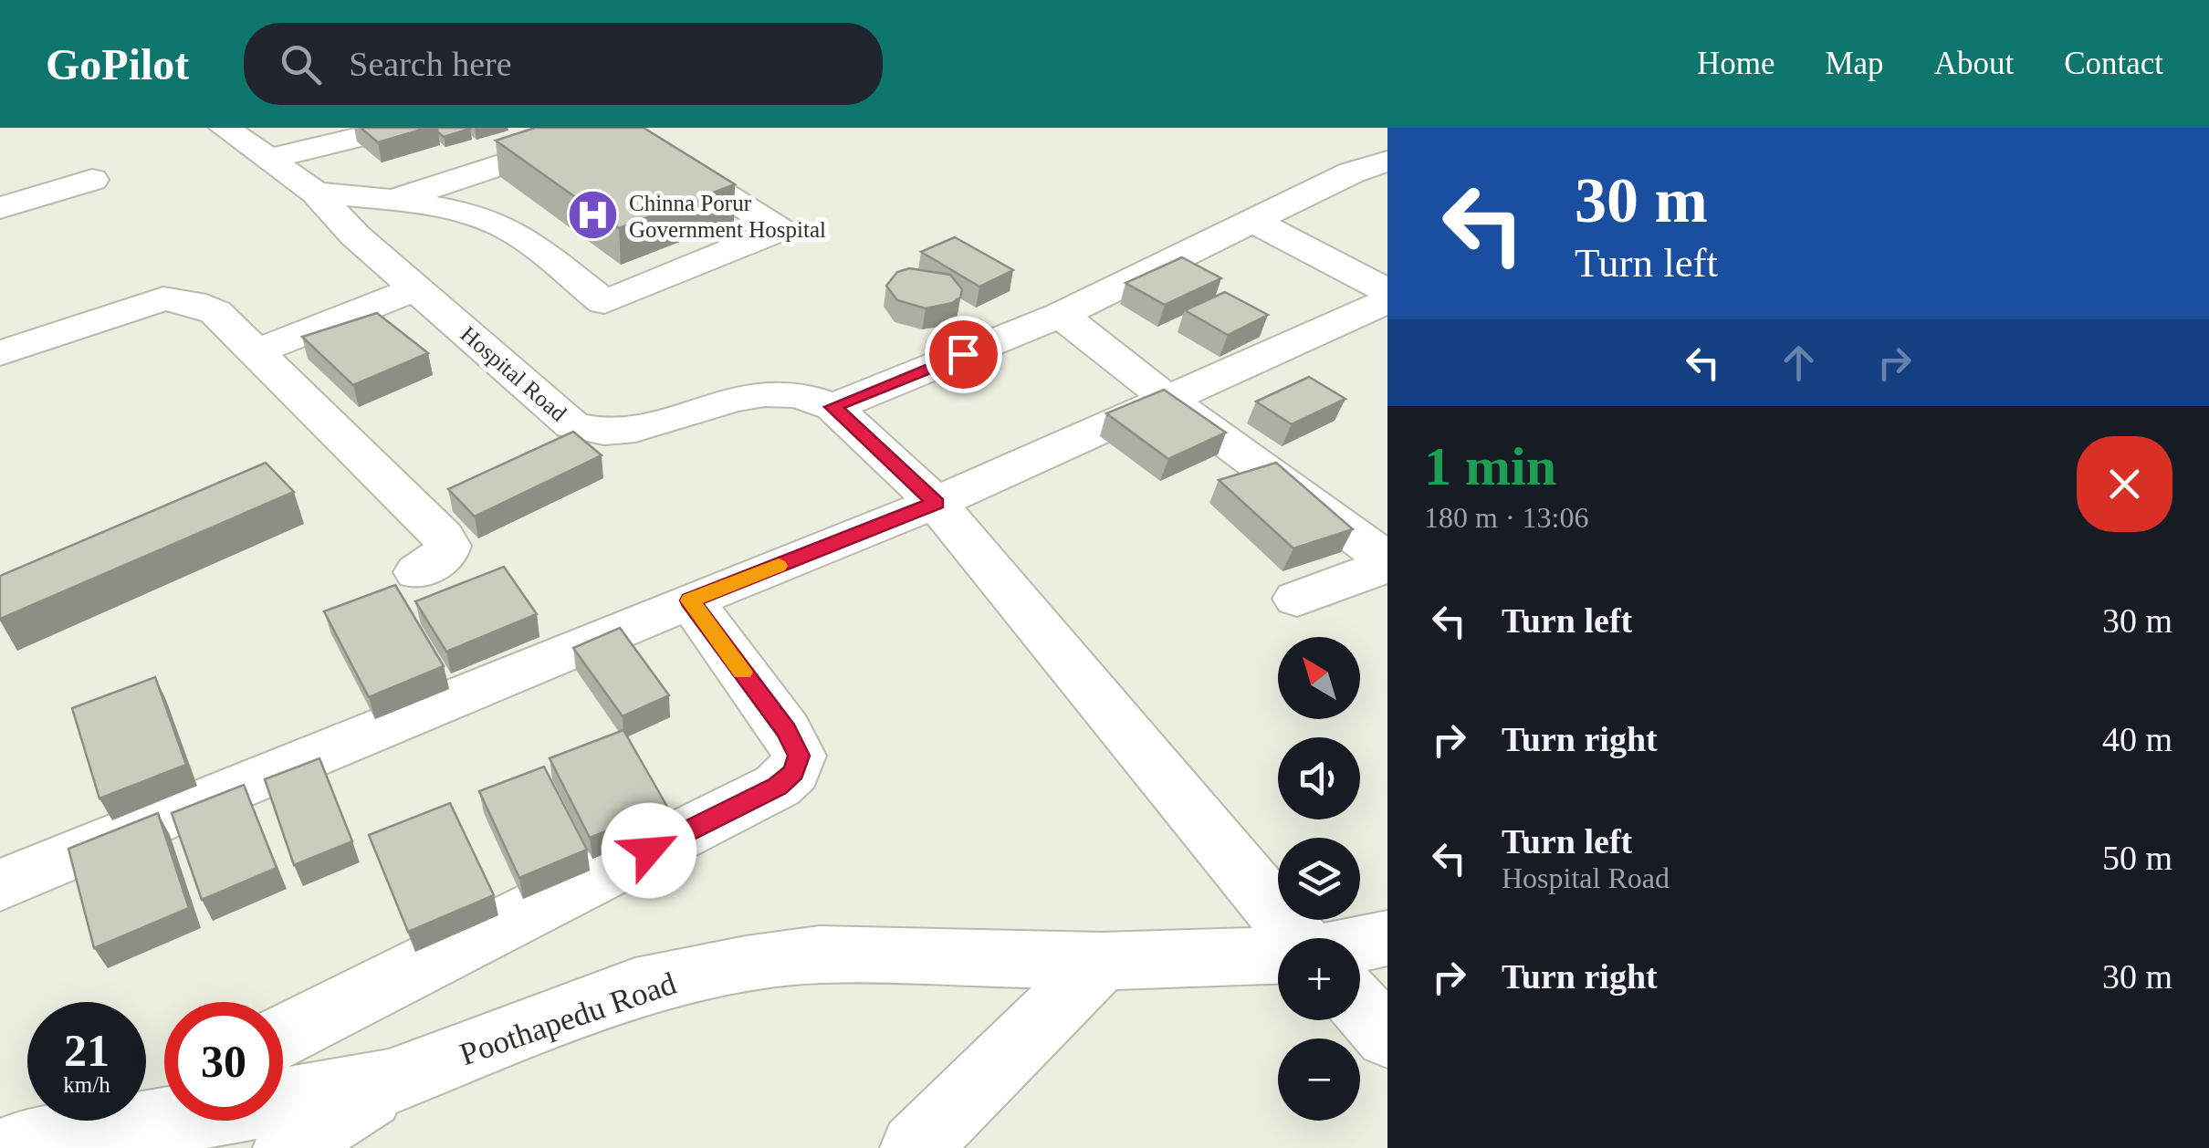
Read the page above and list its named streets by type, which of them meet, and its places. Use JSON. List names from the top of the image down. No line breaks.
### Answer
{"streets":{"street":["Hospital Road","Poothapedu Road"]},"places":{"hospital":["Chinna Porur Government Hospital"]},"north":"top left","page":{"header":"GoPilot","search":"Search here","nav":["Home","Map","About","Contact"],"turn":["30 m","Turn left"],"heading":["1 min","180 m · 13:06"],"list":[{"name":"Turn left","value":"30 m"},{"name":"Turn right","value":"40 m"},{"name":"Turn left","note":"Hospital Road","value":"50 m"},{"name":"Turn right","value":"30 m"}],"map_buttons":["+","−"],"speed":"21 km/h","limit":"30"}}
